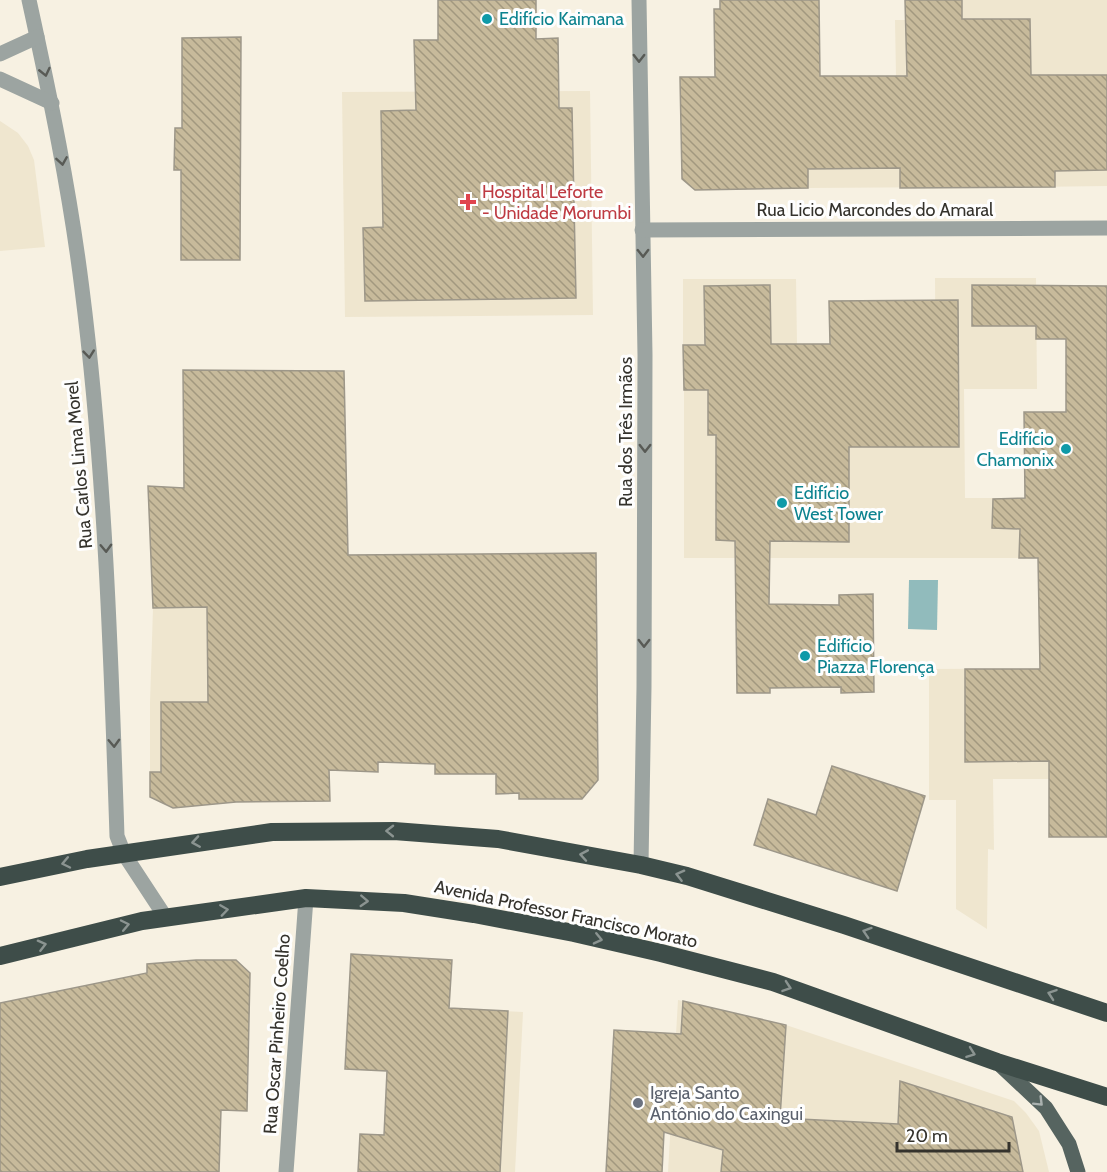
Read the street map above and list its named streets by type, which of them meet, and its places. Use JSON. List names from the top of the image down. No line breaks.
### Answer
{"streets":{"highway":["Avenida Professor Francisco Morato"],"street":["Rua Licio Marcondes do Amaral","Rua dos Três Irmãos","Rua Carlos Lima Morel","Rua Oscar Pinheiro Coelho"]},"crossings":[["Rua Licio Marcondes do Amaral","Rua dos Três Irmãos"],["Rua Carlos Lima Morel","Avenida Professor Francisco Morato"],["Avenida Professor Francisco Morato","Rua Oscar Pinheiro Coelho"]],"one_way":["Rua dos Três Irmãos","Rua Carlos Lima Morel"],"places":{"other":["Edifício Kaimana","Edifício Chamonix","Edifício West Tower","Edifício Piazza Florença","Igreja Santo Antônio do Caxingui"],"health":["Hospital Leforte - Unidade Morumbi"]},"scale_bar":"20 m"}
